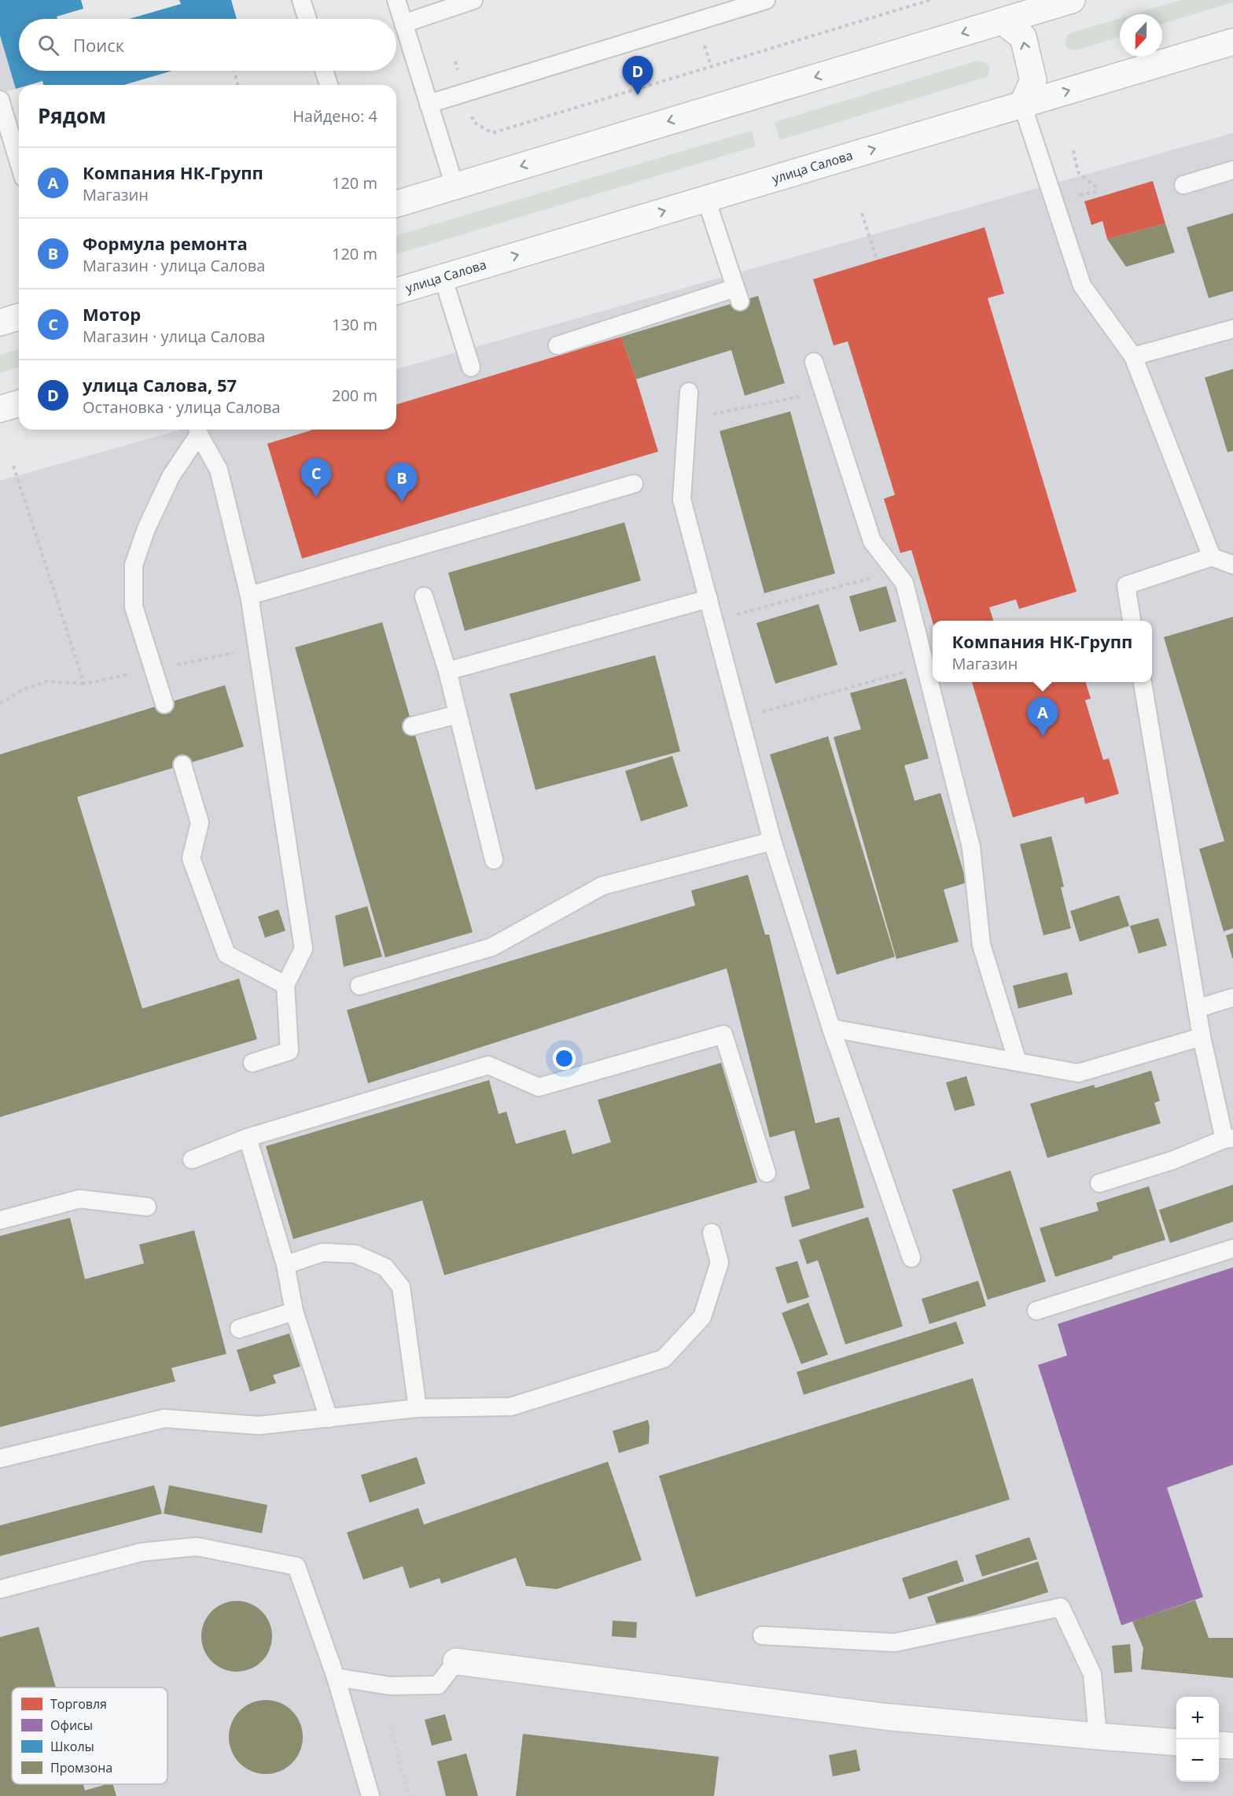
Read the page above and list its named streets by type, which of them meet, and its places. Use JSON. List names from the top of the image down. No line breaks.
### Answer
{"streets":{"main road":["улица Салова"]},"legend":["Торговля","Офисы","Школы","Промзона"],"north":"bottom","page":{"search":"Поиск","pins":["D","C","B","A"],"heading":["Рядом","Найдено: 4"],"list":[{"mark":"A","name":"Компания НК-Групп","note":"Магазин","value":"120 m"},{"mark":"B","name":"Формула ремонта","note":"Магазин · улица Салова","value":"120 m"},{"mark":"C","name":"Мотор","note":"Магазин · улица Салова","value":"130 m"},{"mark":"D","name":"улица Салова, 57","note":"Остановка · улица Салова","value":"200 m"}],"popup":["Компания НК-Групп","Магазин"],"map_buttons":["+","−"]}}
